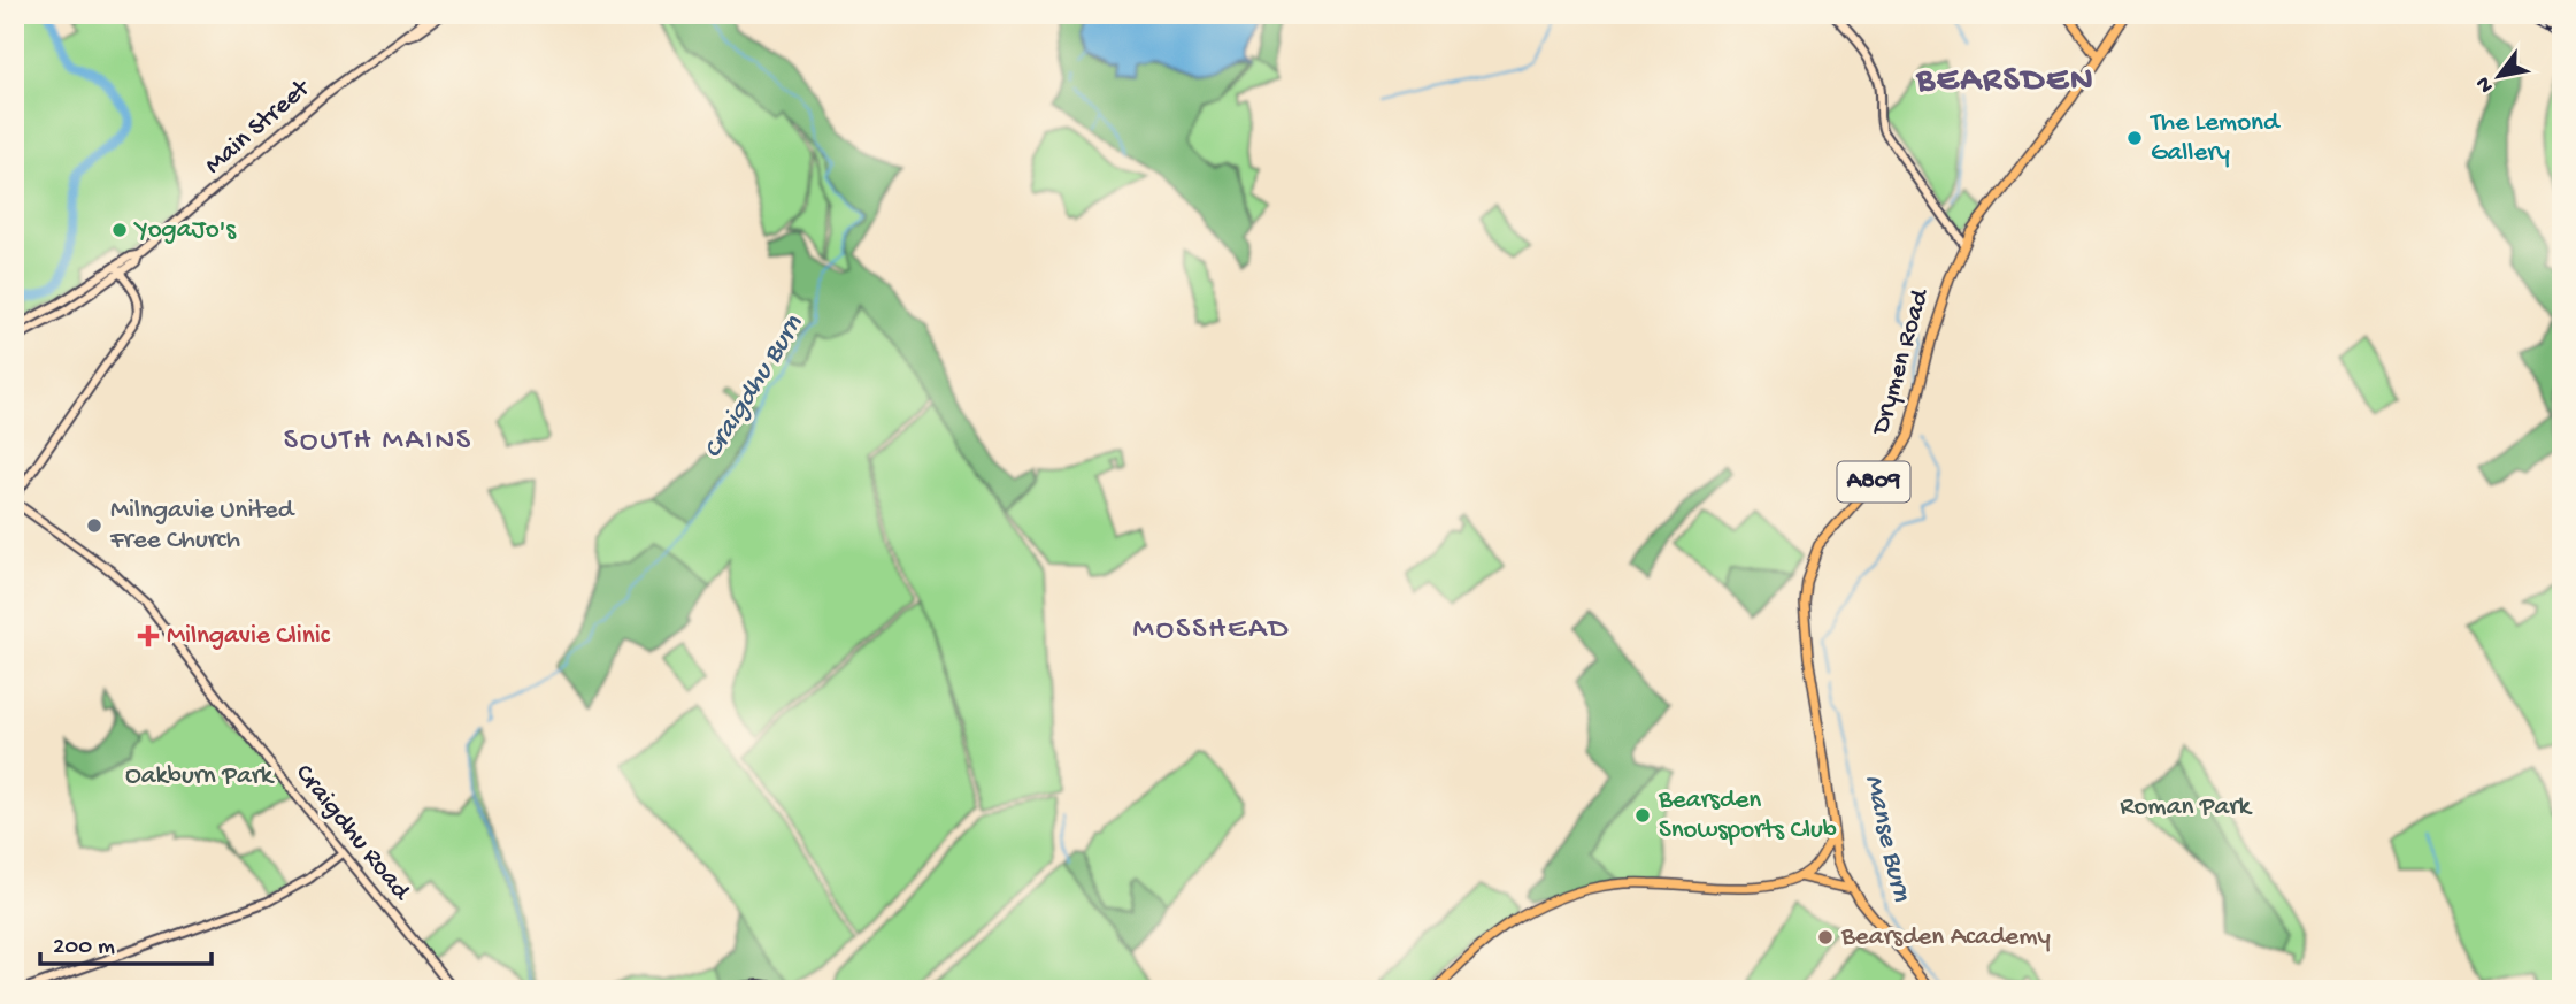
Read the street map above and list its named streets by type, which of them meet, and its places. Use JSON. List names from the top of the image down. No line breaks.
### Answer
{"streets":{"main road":["Main Street","Drymen Road","A809","Craigdhu Road"]},"districts":["BEARSDEN","SOUTH MAINS","MOSSHEAD"],"water":["Craigdhu Burn","Manse Burn"],"parks":["Oakburn Park","Roman Park"],"places":{"other":["The Lemond Gallery","YogaJo's","Milngavie United Free Church","Bearsden Snowsports Club","Bearsden Academy"],"health":["Milngavie Clinic"]},"scale_bar":"200 m","north":"bottom left"}
